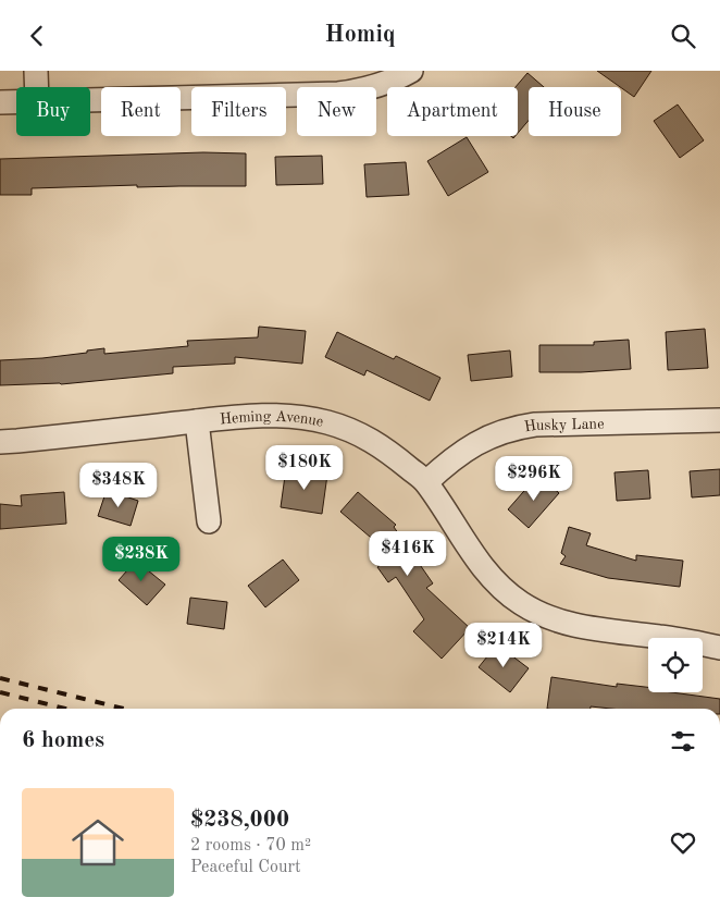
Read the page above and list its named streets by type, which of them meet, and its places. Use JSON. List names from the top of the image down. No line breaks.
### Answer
{"streets":{"street":["Heming Avenue","Husky Lane"]},"crossings":[["Heming Avenue","Husky Lane"]],"page":{"header":"Homiq","chip":["Buy","Rent","Filters","New","Apartment","House"],"price":["$180K","$296K","$348K","$416K","$238K","$214K"],"heading":"6 homes","list":[{"name":"$238,000","note":"2 rooms · 70 m² · Peaceful Court"}]}}
